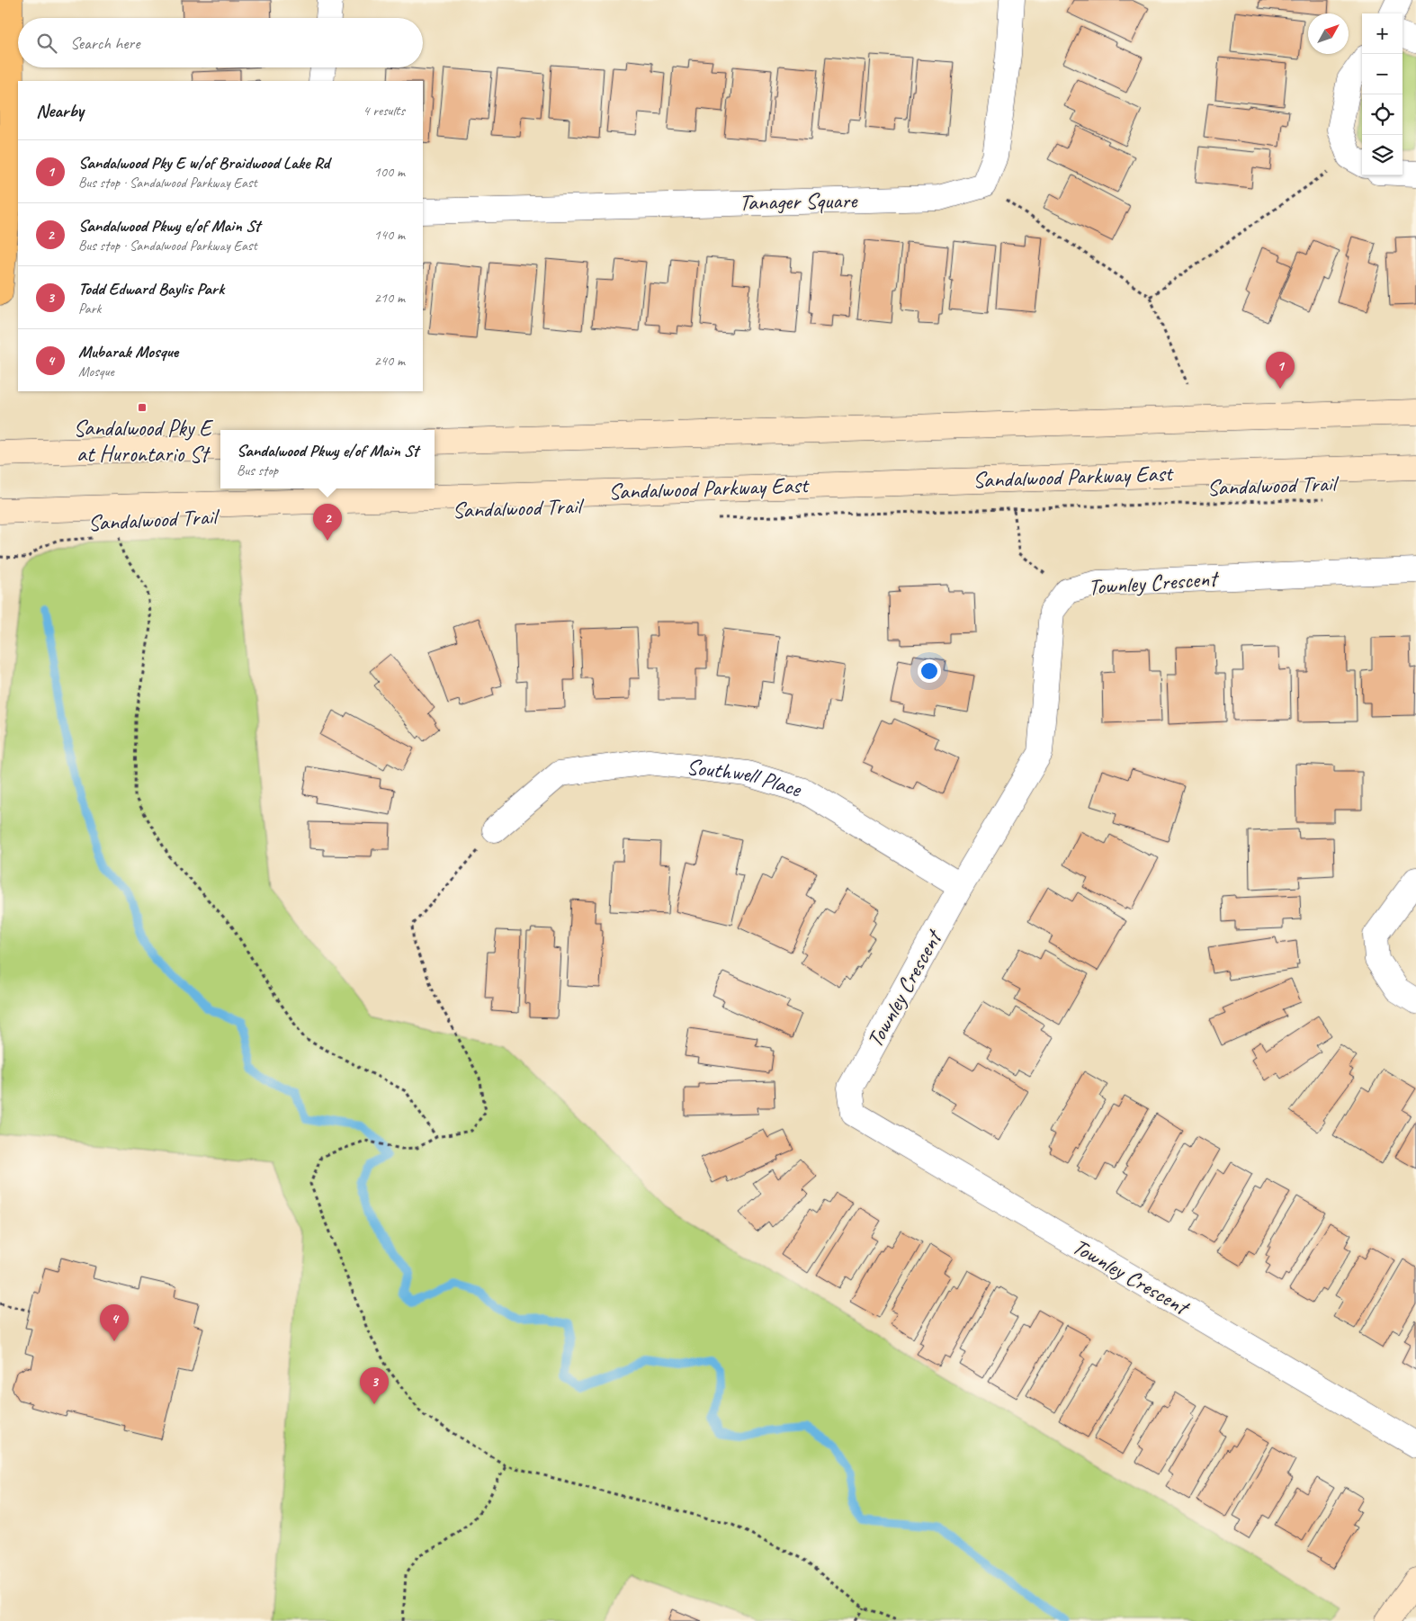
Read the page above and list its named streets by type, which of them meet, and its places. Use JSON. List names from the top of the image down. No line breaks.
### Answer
{"streets":{"main road":["Sandalwood Parkway East"],"street":["Tanager Square","Townley Crescent","Southwell Place"],"path":["Sandalwood Trail"]},"crossings":[["Townley Crescent","Southwell Place"]],"places":{"transit":["Sandalwood Pky E at Hurontario St"]},"north":"top right","page":{"map_buttons":["+","−"],"search":"Search here","heading":["Nearby","4 results"],"list":[{"mark":"1","name":"Sandalwood Pky E w/of Braidwood Lake Rd","note":"Bus stop · Sandalwood Parkway East","value":"100 m"},{"mark":"2","name":"Sandalwood Pkwy e/of Main St","note":"Bus stop · Sandalwood Parkway East","value":"140 m"},{"mark":"3","name":"Todd Edward Baylis Park","note":"Park","value":"210 m"},{"mark":"4","name":"Mubarak Mosque","note":"Mosque","value":"240 m"}],"pins":["1","2","4","3"],"popup":["Sandalwood Pkwy e/of Main St","Bus stop"]}}
